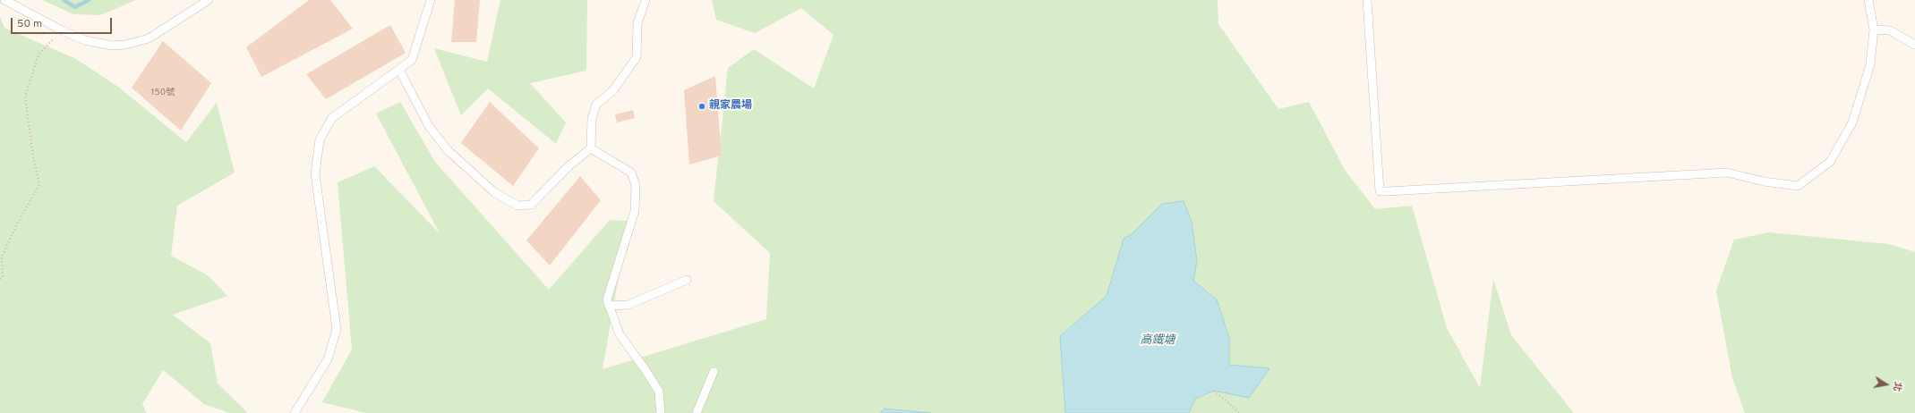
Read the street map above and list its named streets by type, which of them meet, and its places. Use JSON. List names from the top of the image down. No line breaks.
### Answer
{"water":["高鐵塘"],"places":["親家農場"],"house_numbers":["150號"],"scale_bar":"50 m","north":"right"}
